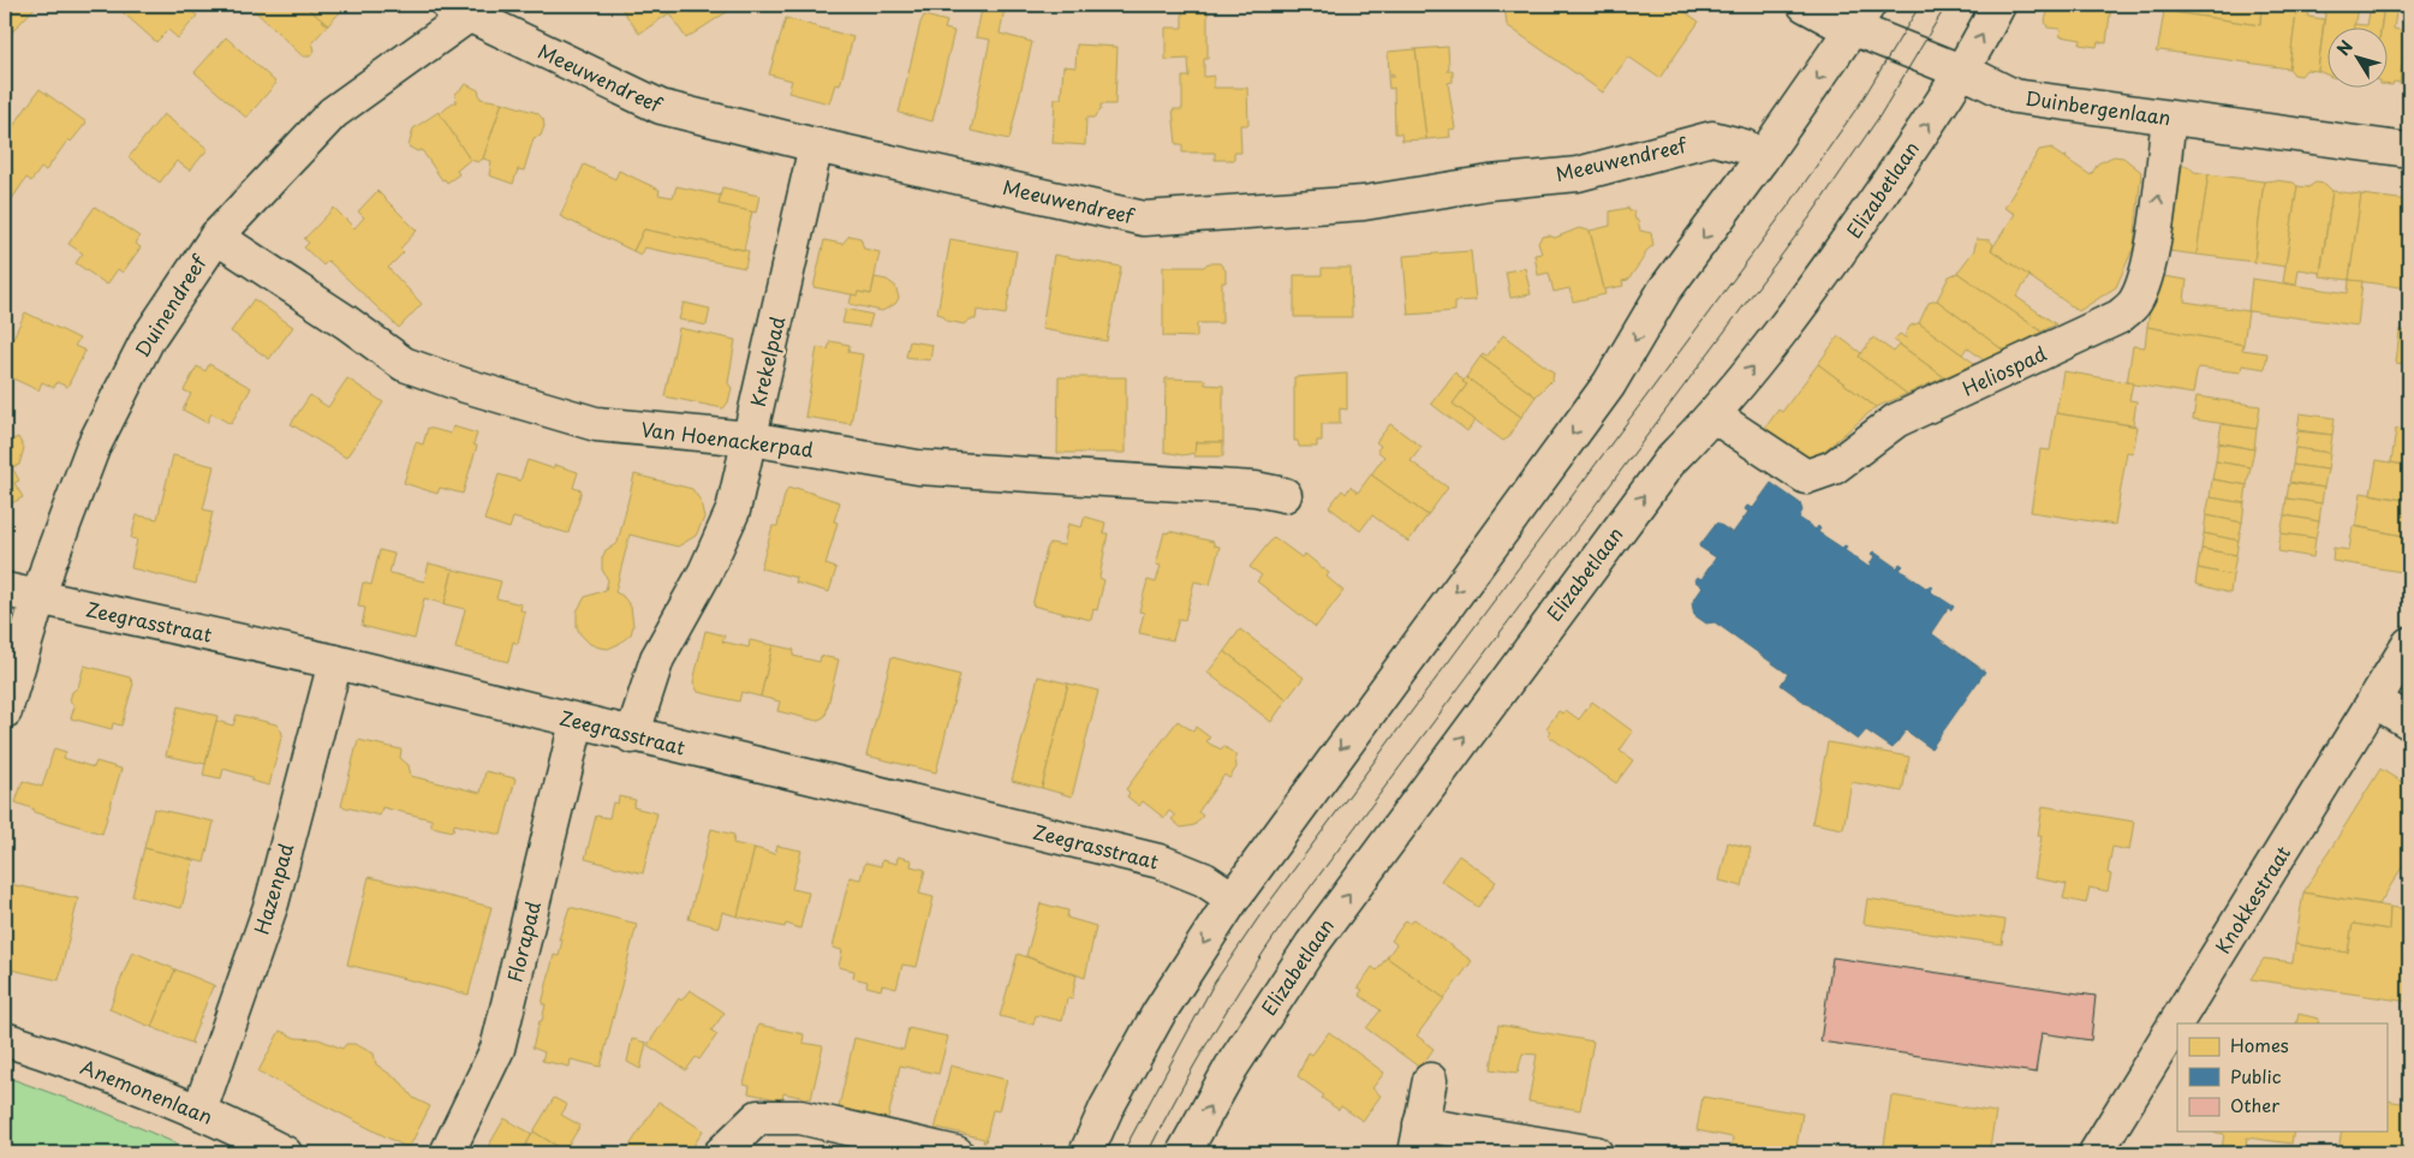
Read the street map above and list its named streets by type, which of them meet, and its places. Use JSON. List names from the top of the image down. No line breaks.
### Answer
{"streets":{"street":["Meeuwendreef","Duinbergenlaan","Elizabetlaan","Duinendreef","Krekelpad","Heliospad","Van Hoenackerpad","Zeegrasstraat","Hazenpad","Knokkestraat","Florapad","Anemonenlaan"]},"crossings":[["Meeuwendreef","Duinendreef"],["Meeuwendreef","Krekelpad"],["Duinbergenlaan","Elizabetlaan"],["Duinbergenlaan","Heliospad"],["Elizabetlaan","Heliospad"],["Duinendreef","Van Hoenackerpad"],["Duinendreef","Zeegrasstraat"],["Krekelpad","Van Hoenackerpad"],["Krekelpad","Zeegrasstraat"],["Zeegrasstraat","Hazenpad"],["Zeegrasstraat","Florapad"],["Hazenpad","Anemonenlaan"]],"one_way":["Heliospad"],"legend":["Homes","Public","Other"],"north":"top left"}
